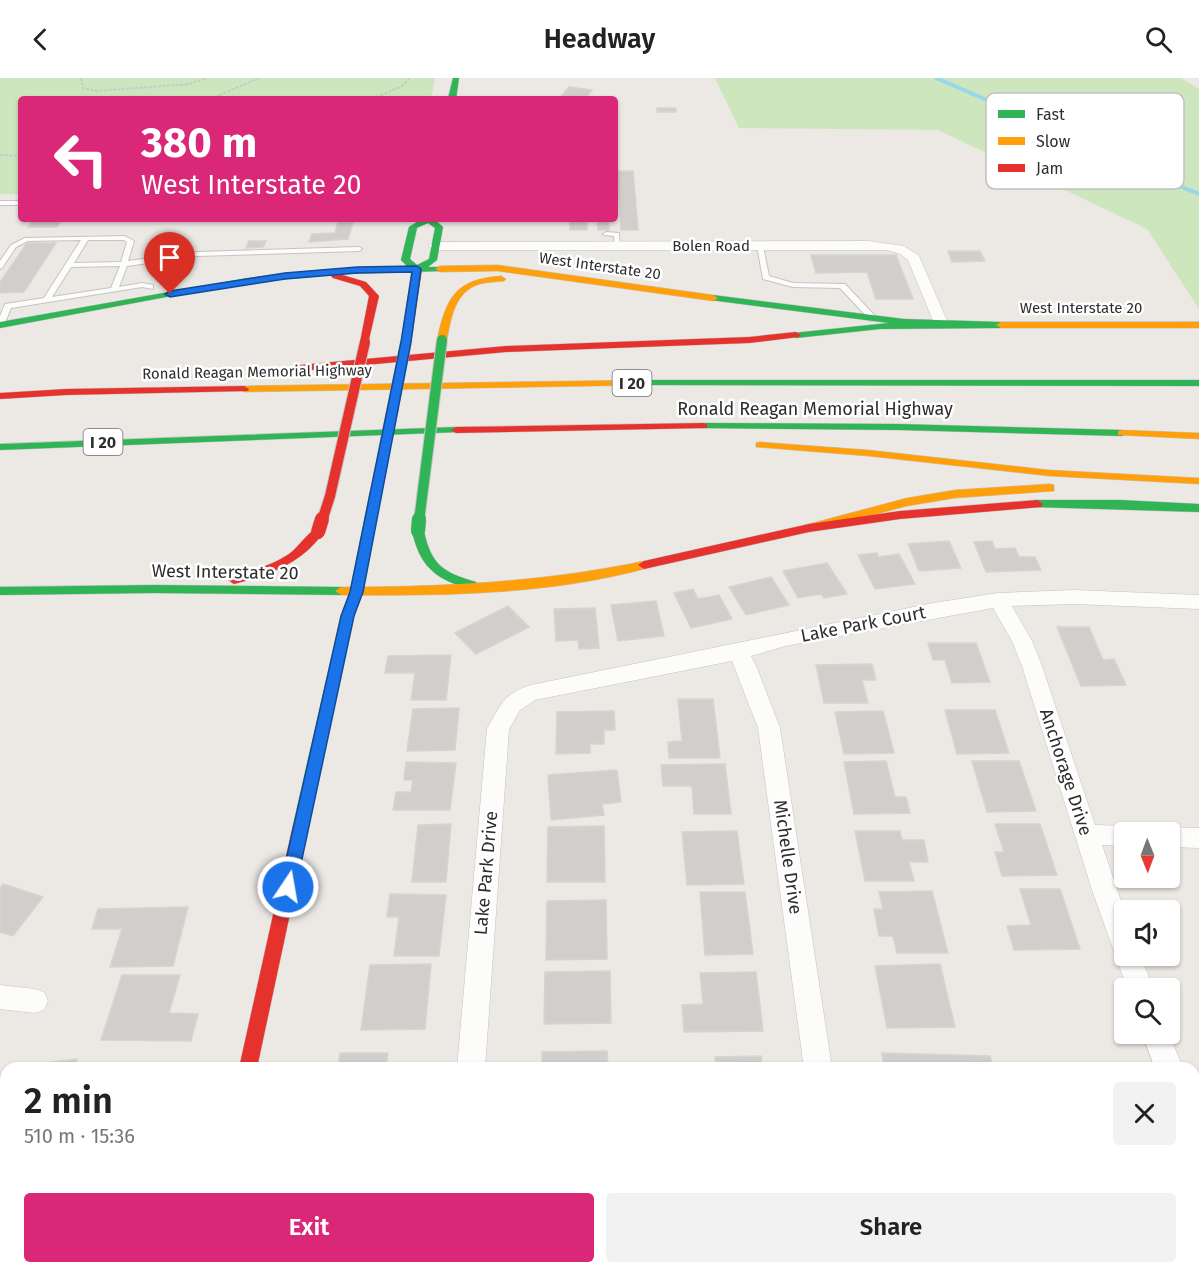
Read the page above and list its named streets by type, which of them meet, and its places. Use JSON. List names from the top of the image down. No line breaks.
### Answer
{"streets":{"main road":["West Interstate 20","Ronald Reagan Memorial Highway","I 20"],"street":["Bolen Road","Lake Park Court","Anchorage Drive","Michelle Drive","Lake Park Drive"]},"crossings":[["Bolen Road","West Interstate 20"],["Lake Park Court","Anchorage Drive"],["Lake Park Court","Michelle Drive"],["Lake Park Court","Lake Park Drive"]],"legend":["Fast","Slow","Jam"],"north":"bottom","page":{"header":"Headway","turn":["380 m","West Interstate 20"],"heading":["2 min","510 m · 15:36"],"buttons":["Exit","Share"]}}
